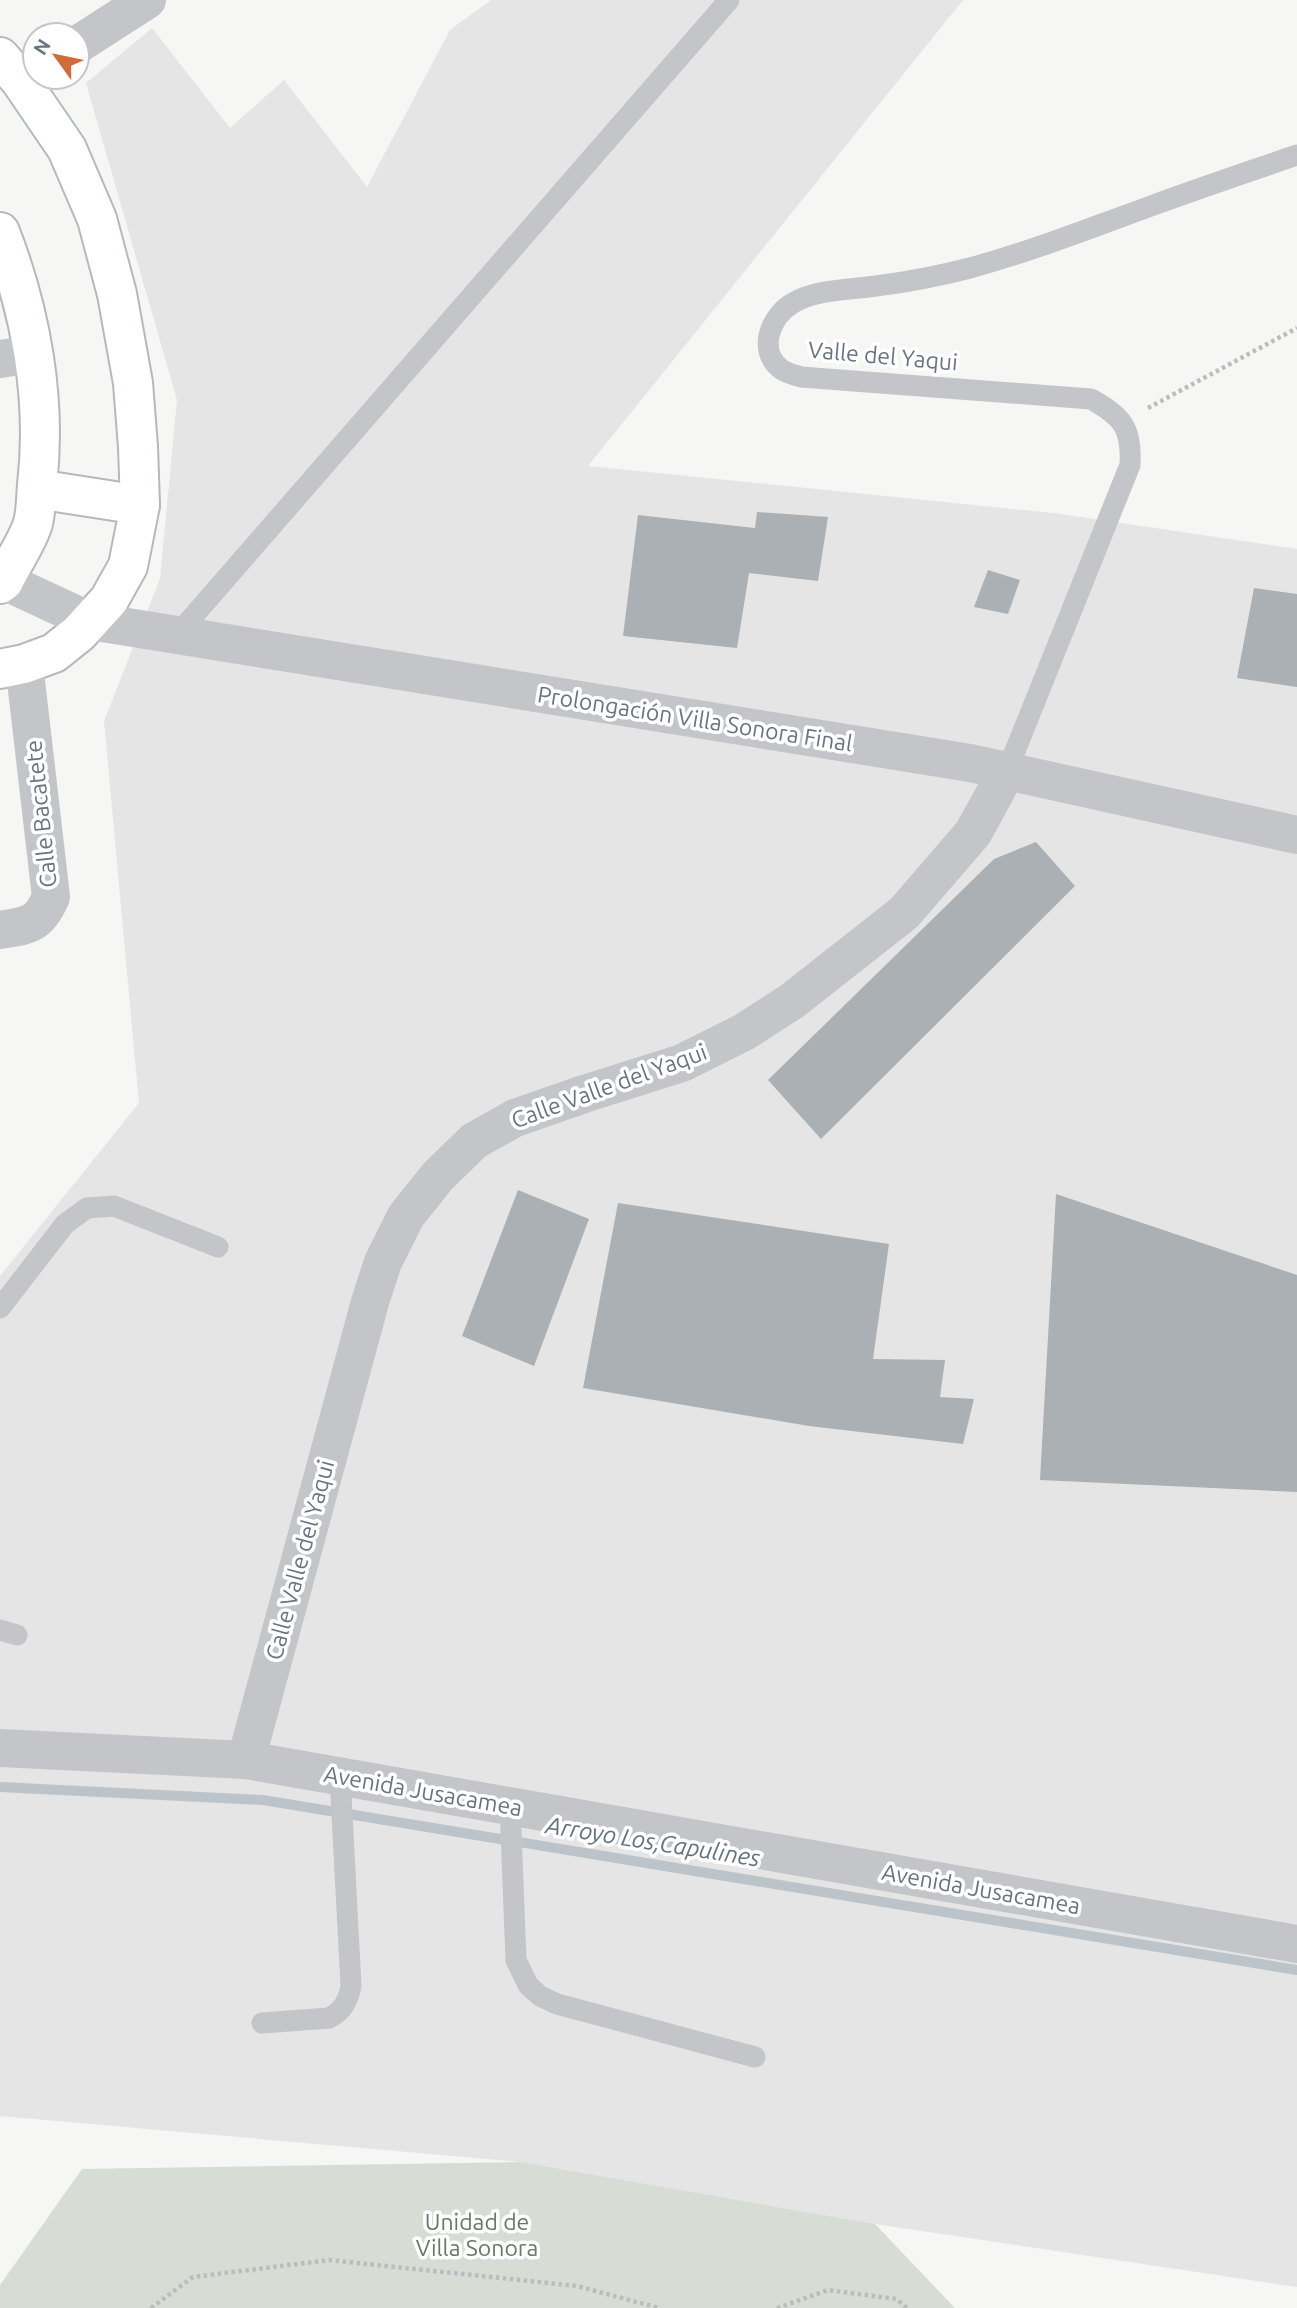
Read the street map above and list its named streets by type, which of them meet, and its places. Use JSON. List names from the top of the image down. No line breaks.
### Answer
{"streets":{"street":["Prolongación Villa Sonora Final","Calle Bacatete","Calle Valle del Yaqui","Avenida Jusacamea"],"lane":["Valle del Yaqui"]},"crossings":[["Prolongación Villa Sonora Final","Calle Valle del Yaqui"],["Calle Valle del Yaqui","Avenida Jusacamea"]],"water":["Arroyo Los,Capulines"],"parks":["Unidad de Villa Sonora"],"north":"top left"}
